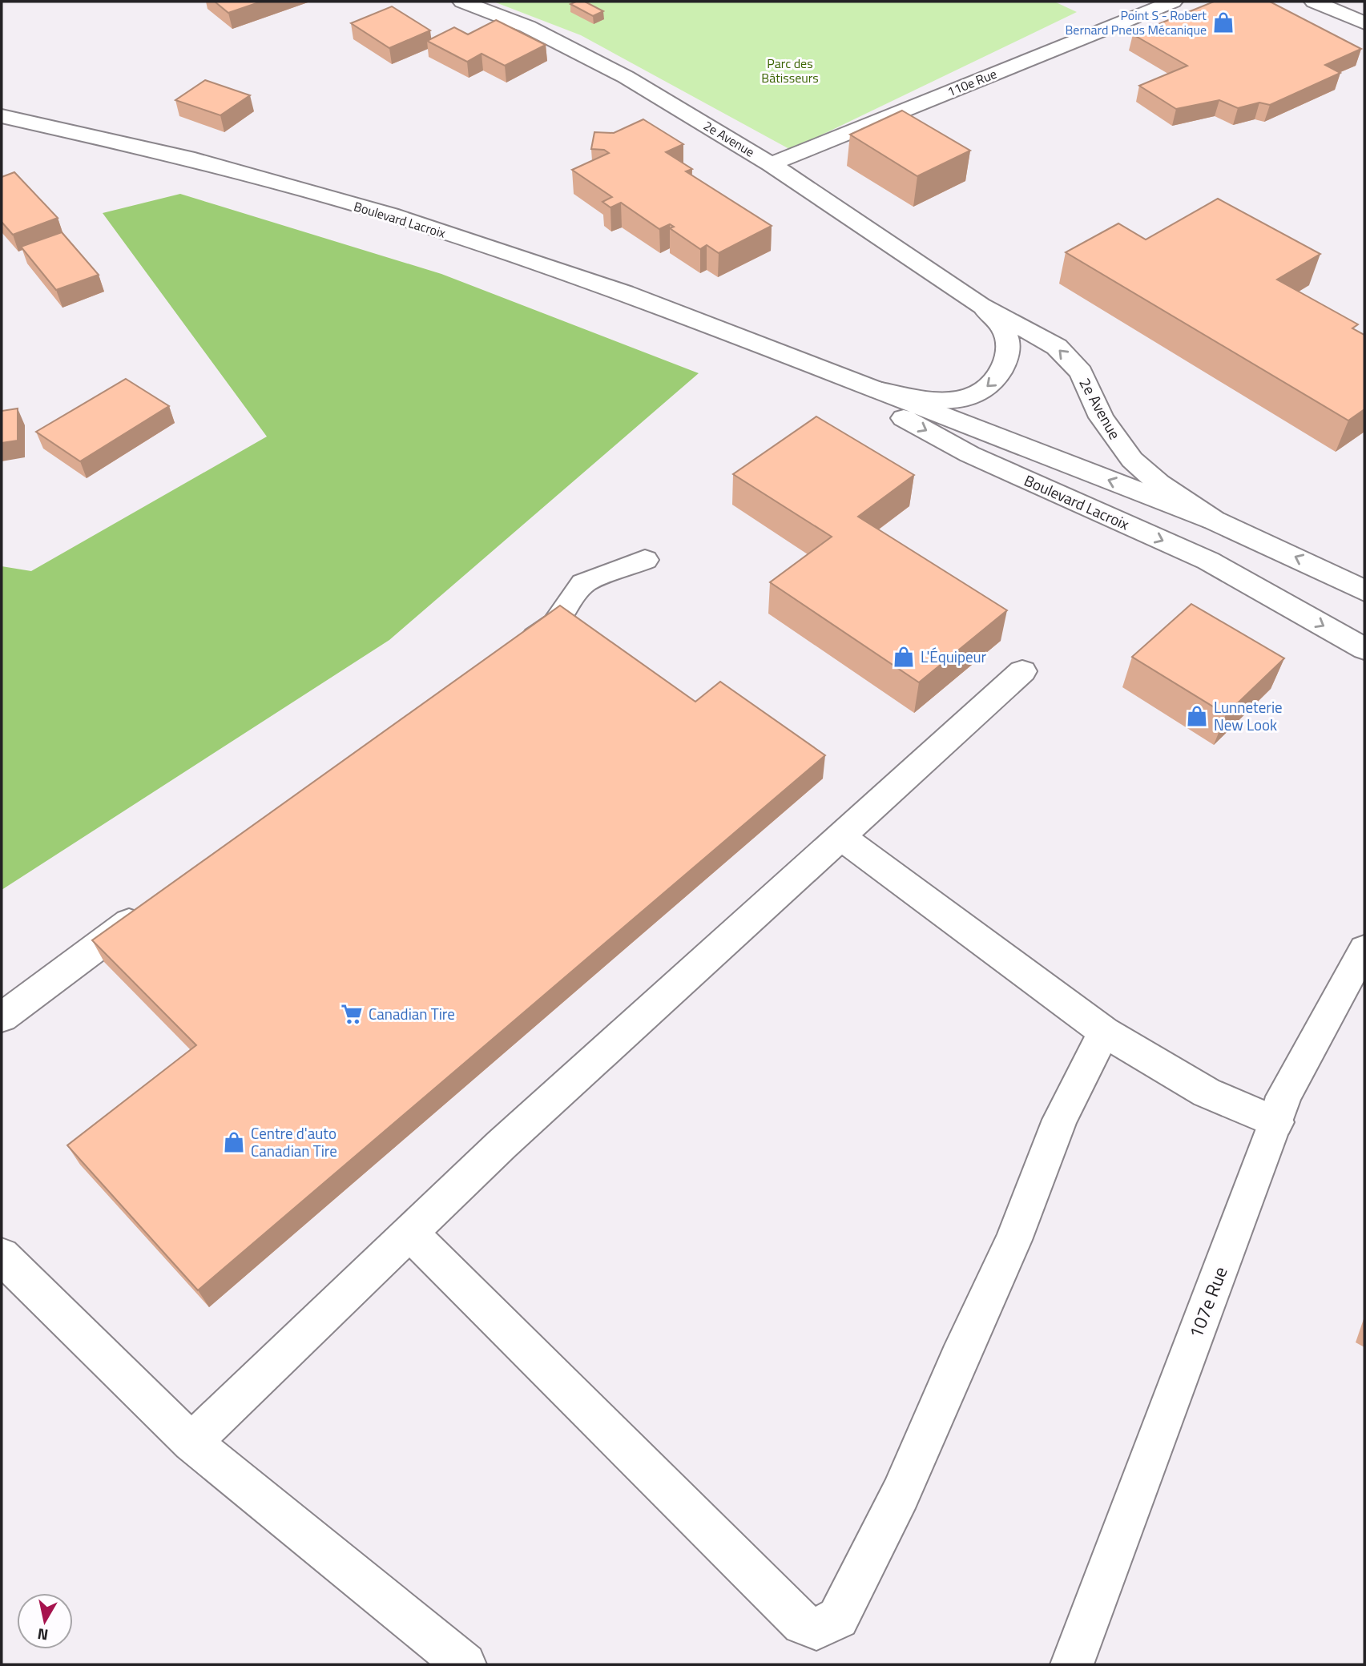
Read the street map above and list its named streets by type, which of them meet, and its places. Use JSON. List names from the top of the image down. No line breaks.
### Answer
{"streets":{"main road":["110e Rue","2e Avenue","Boulevard Lacroix","107e Rue"]},"crossings":[["110e Rue","2e Avenue"],["2e Avenue","Boulevard Lacroix"]],"parks":["Parc des Bâtisseurs"],"places":{"shop":["Point S - Robert Bernard Pneus Mécanique","L'Équipeur","Lunneterie New Look","Centre d'auto Canadian Tire"],"supermarket":["Canadian Tire"]},"north":"bottom"}
